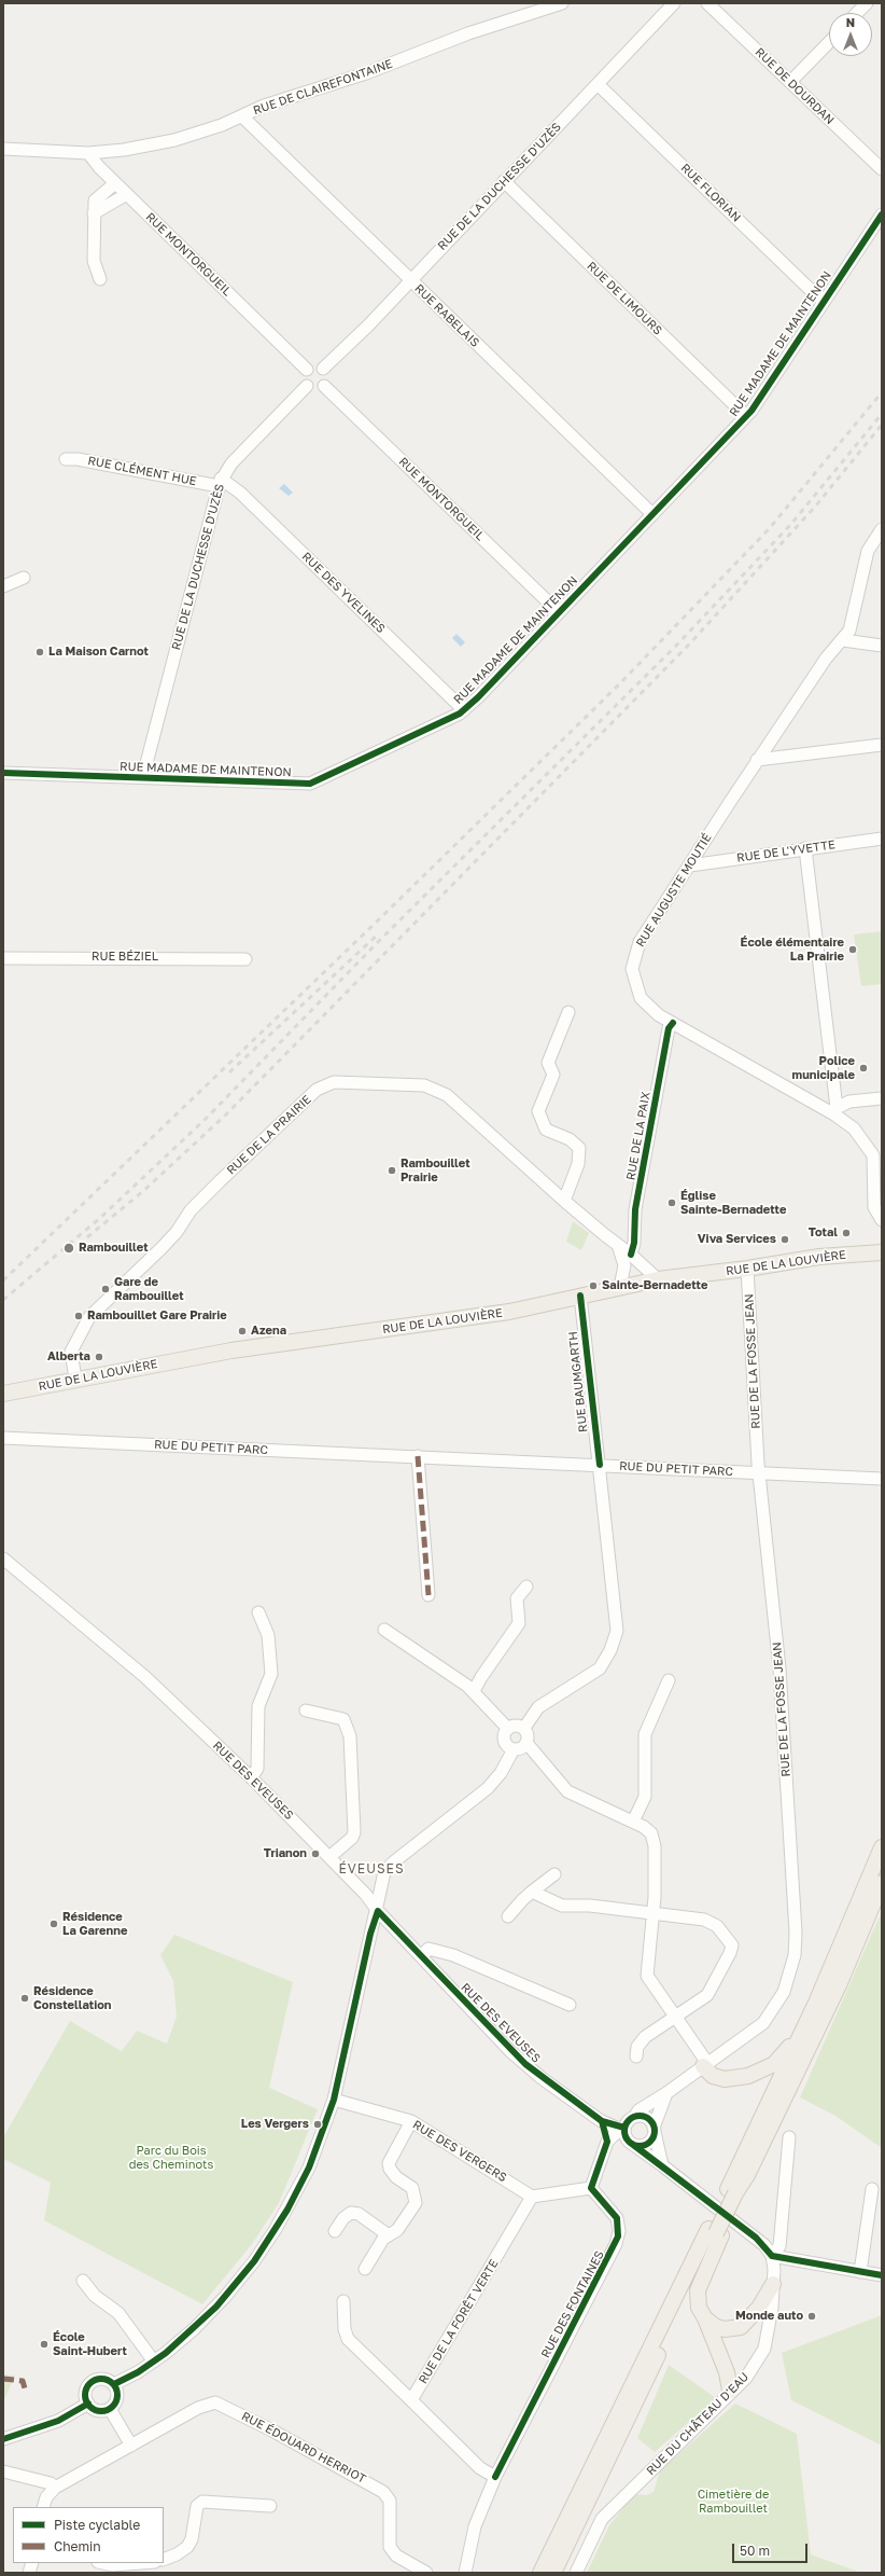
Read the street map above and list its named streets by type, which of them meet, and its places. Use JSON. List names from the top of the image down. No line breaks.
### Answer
{"streets":{"main road":["RUE DE LA LOUVIÈRE"],"street":["RUE DE DOURDAN","RUE DE CLAIREFONTAINE","RUE DE LA DUCHESSE D'UZÈS","RUE FLORIAN","RUE MONTORGUEIL","RUE DE LIMOURS","RUE RABELAIS","RUE MADAME DE MAINTENON","RUE CLÉMENT HUE","RUE DES YVELINES","RUE DE L'YVETTE","RUE AUGUSTE MOUTIÉ","RUE BÉZIEL","RUE DE LA PRAIRIE","RUE DE LA PAIX","RUE DE LA FOSSE JEAN","RUE BAUMGARTH","RUE DU PETIT PARC","RUE DES EVEUSES","RUE DES VERGERS","RUE DES FONTAINES","RUE DE LA FORÊT VERTE","RUE DU CHÂTEAU D'EAU","RUE ÉDOUARD HERRIOT"]},"crossings":[["RUE DE CLAIREFONTAINE","RUE MONTORGUEIL"],["RUE DE CLAIREFONTAINE","RUE RABELAIS"],["RUE DE LA DUCHESSE D'UZÈS","RUE FLORIAN"],["RUE DE LA DUCHESSE D'UZÈS","RUE MONTORGUEIL"],["RUE DE LA DUCHESSE D'UZÈS","RUE DE LIMOURS"],["RUE DE LA DUCHESSE D'UZÈS","RUE RABELAIS"],["RUE DE LA DUCHESSE D'UZÈS","RUE MADAME DE MAINTENON"],["RUE DE LA DUCHESSE D'UZÈS","RUE CLÉMENT HUE"],["RUE DE LA DUCHESSE D'UZÈS","RUE DES YVELINES"],["RUE FLORIAN","RUE MADAME DE MAINTENON"],["RUE MONTORGUEIL","RUE MADAME DE MAINTENON"],["RUE DE LIMOURS","RUE MADAME DE MAINTENON"],["RUE RABELAIS","RUE MADAME DE MAINTENON"],["RUE MADAME DE MAINTENON","RUE DES YVELINES"],["RUE CLÉMENT HUE","RUE DES YVELINES"],["RUE DE L'YVETTE","RUE AUGUSTE MOUTIÉ"],["RUE AUGUSTE MOUTIÉ","RUE DE LA PAIX"],["RUE DE LA PRAIRIE","RUE DE LA PAIX"],["RUE DE LA PRAIRIE","RUE DE LA LOUVIÈRE"],["RUE DE LA LOUVIÈRE","RUE DE LA FOSSE JEAN"],["RUE DE LA LOUVIÈRE","RUE BAUMGARTH"],["RUE DE LA FOSSE JEAN","RUE DU PETIT PARC"],["RUE DE LA FOSSE JEAN","RUE DES EVEUSES"],["RUE BAUMGARTH","RUE DU PETIT PARC"],["RUE DES EVEUSES","RUE DU CHÂTEAU D'EAU"],["RUE DES VERGERS","RUE DE LA FORÊT VERTE"]],"districts":["ÉVEUSES"],"parks":["Parc du Bois des Cheminots","Cimetière de Rambouillet"],"places":["La Maison Carnot","École élémentaire La Prairie","Police municipale","Rambouillet Prairie","Église Sainte-Bernadette","Total","Viva Services","Rambouillet","Sainte-Bernadette","Gare de Rambouillet","Rambouillet Gare Prairie","Azena","Alberta","Trianon","Résidence La Garenne","Résidence Constellation","Les Vergers","Monde auto","École Saint-Hubert"],"legend":["Piste cyclable","Chemin"],"scale_bar":"50 m","north":"top"}
